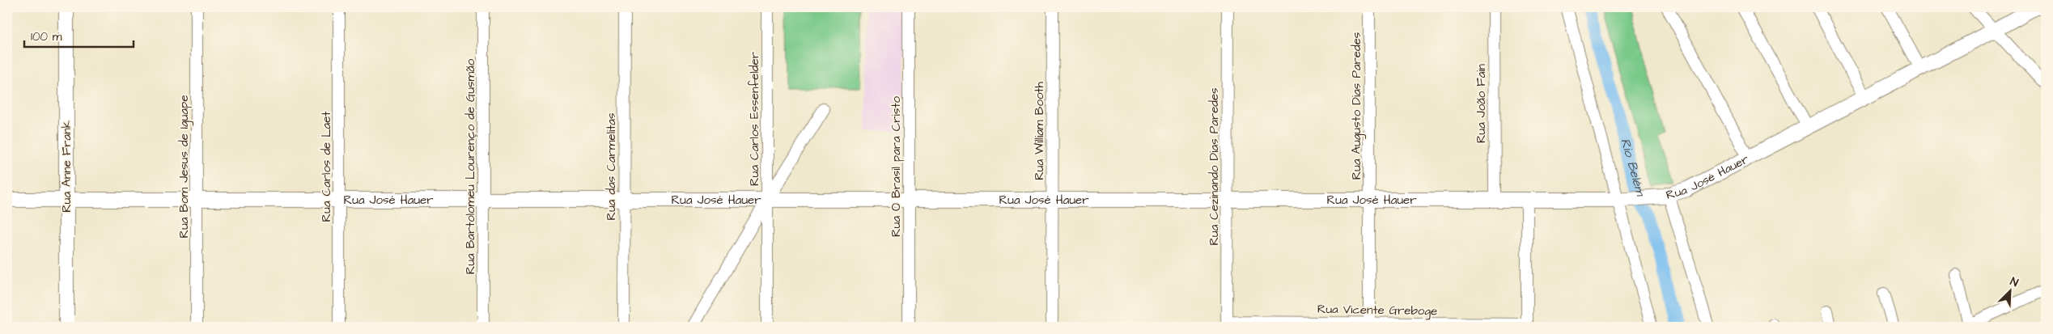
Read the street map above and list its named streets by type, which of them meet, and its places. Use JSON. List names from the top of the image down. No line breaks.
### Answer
{"streets":{"main road":["Rua Anne Frank","Rua José Hauer"],"street":["Rua João Fain","Rua Augusto Dias Paredes","Rua Carlos Essenfelder","Rua William Booth","Rua Bom Jesus de Iguape","Rua Carlos de Laet","Rua Bartolomeu Lourenço de Gusmão","Rua das Carmelitas","Rua O Brasil para Cristo","Rua Cezinando Dias Paredes","Rua Vicente Greboge"]},"crossings":[["Rua João Fain","Rua José Hauer"],["Rua Augusto Dias Paredes","Rua José Hauer"],["Rua Augusto Dias Paredes","Rua Vicente Greboge"],["Rua Carlos Essenfelder","Rua José Hauer"],["Rua William Booth","Rua José Hauer"],["Rua Anne Frank","Rua José Hauer"],["Rua Bom Jesus de Iguape","Rua José Hauer"],["Rua Carlos de Laet","Rua José Hauer"],["Rua Bartolomeu Lourenço de Gusmão","Rua José Hauer"],["Rua das Carmelitas","Rua José Hauer"],["Rua O Brasil para Cristo","Rua José Hauer"],["Rua Cezinando Dias Paredes","Rua José Hauer"],["Rua Cezinando Dias Paredes","Rua Vicente Greboge"]],"water":["Rio Belém"],"scale_bar":"100 m","north":"top right"}
